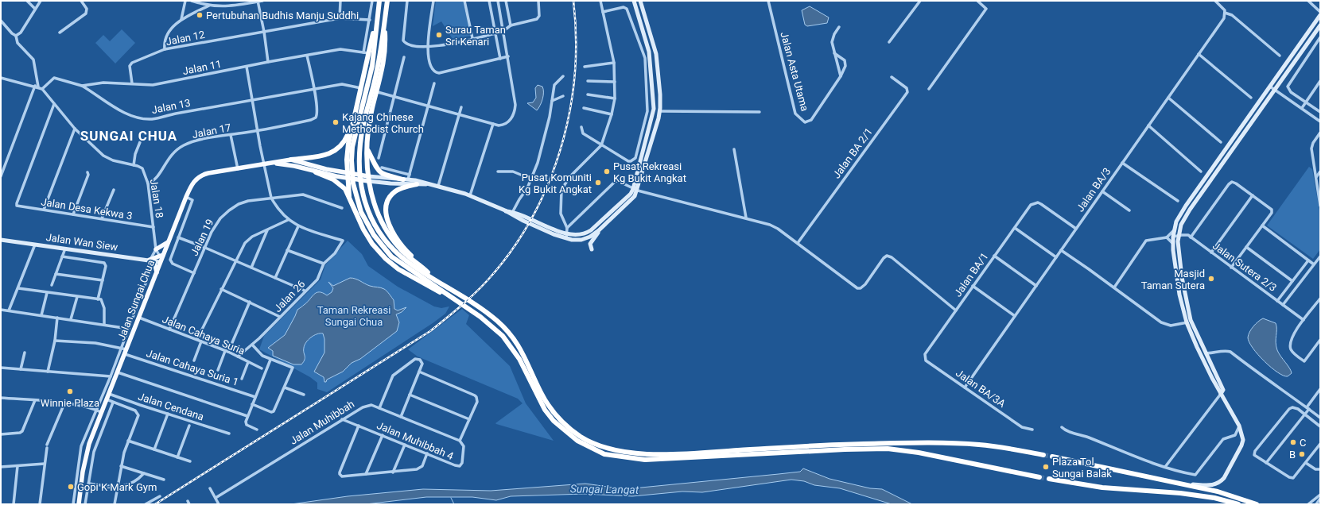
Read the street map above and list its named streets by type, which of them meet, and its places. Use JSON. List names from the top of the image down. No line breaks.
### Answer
{"streets":{"main road":["Jalan Sungai Chua"],"street":["Jalan 12","Jalan 11","Jalan Asta Utama","Jalan 13","Jalan 17","Jalan BA 2/1","Jalan BA/3","Jalan 18","Jalan Desa Kekwa 3","Jalan 19","Jalan Wan Siew","Jalan Sutera 2/3","Jalan BA/1","Jalan 26","Jalan Cahaya Suria","Jalan Cahaya Suria 1","Jalan BA/3A","Jalan Cendana","Jalan Muhibbah","Jalan Muhibbah 4"]},"crossings":[["Jalan 12","Jalan 11"],["Jalan 11","Jalan 13"],["Jalan 11","Jalan 17"],["Jalan 11","Jalan 18"],["Jalan 13","Jalan 17"],["Jalan 17","Jalan 18"],["Jalan BA/3","Jalan BA/1"],["Jalan BA/3","Jalan BA/3A"],["Jalan 18","Jalan Desa Kekwa 3"],["Jalan 19","Jalan Cahaya Suria"],["Jalan BA/1","Jalan BA/3A"],["Jalan 26","Jalan Cahaya Suria"],["Jalan Sungai Chua","Jalan Cahaya Suria"],["Jalan Sungai Chua","Jalan Cahaya Suria 1"],["Jalan Sungai Chua","Jalan Cendana"],["Jalan Muhibbah","Jalan Muhibbah 4"]],"districts":["SUNGAI CHUA"],"water":["Sungai Langat"],"parks":["Taman Rekreasi Sungai Chua"],"places":["Pertubuhan Budhis Manju Suddhi","Surau Taman Sri Kenari","Kajang Chinese Methodist Church","Pusat Rekreasi Kg Bukit Angkat","Pusat Komuniti Kg Bukit Angkat","Masjid Taman Sutera","Winnie Plaza","C","B","Plaza Tol Sungai Balak","Gopi K-Mark Gym"]}
